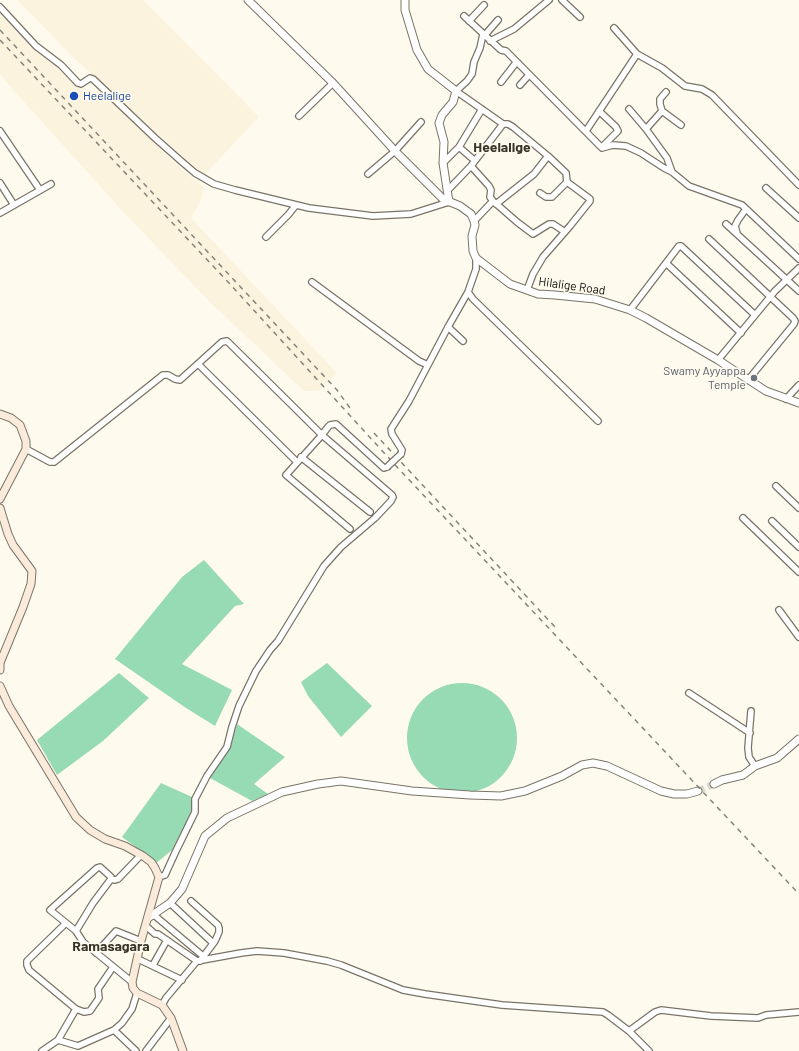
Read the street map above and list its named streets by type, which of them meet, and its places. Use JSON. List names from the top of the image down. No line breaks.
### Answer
{"streets":{"street":["Hilalige Road"]},"districts":["Heelalige","Ramasagara"],"places":["Heelalige","Swamy Ayyappa Temple"]}
